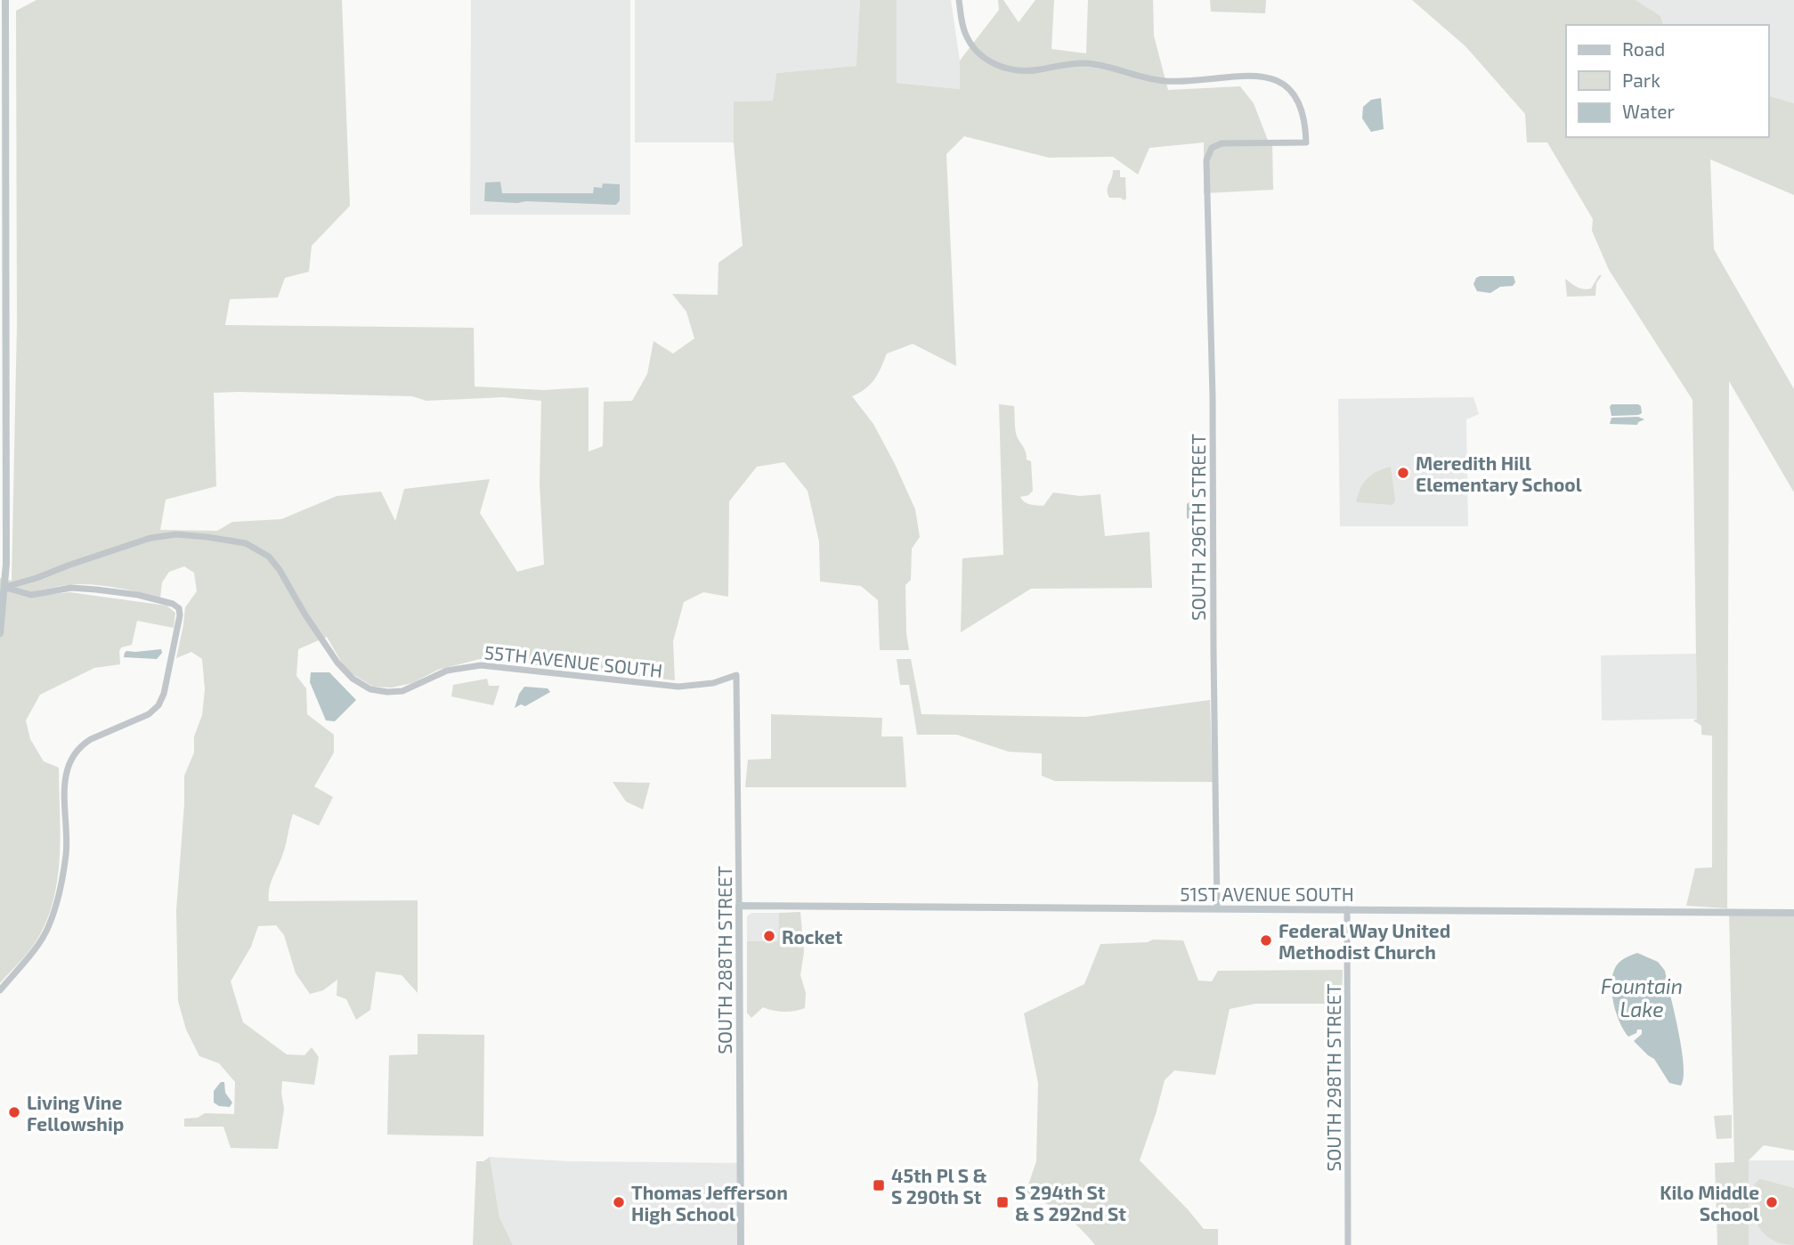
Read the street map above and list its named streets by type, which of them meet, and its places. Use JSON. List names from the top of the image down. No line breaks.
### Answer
{"streets":{"main road":["51ST AVENUE SOUTH","SOUTH 288TH STREET"],"street":["SOUTH 296TH STREET","55TH AVENUE SOUTH","SOUTH 298TH STREET"]},"crossings":[["SOUTH 296TH STREET","51ST AVENUE SOUTH"],["55TH AVENUE SOUTH","SOUTH 288TH STREET"],["51ST AVENUE SOUTH","SOUTH 288TH STREET"],["51ST AVENUE SOUTH","SOUTH 298TH STREET"]],"water":["Fountain Lake"],"places":{"other":["Meredith Hill Elementary School","Rocket","Federal Way United Methodist Church","Living Vine Fellowship","Thomas Jefferson High School","Kilo Middle School"],"transit":["45th Pl S & S 290th St","S 294th St & S 292nd St"]},"legend":["Road","Park","Water"]}
